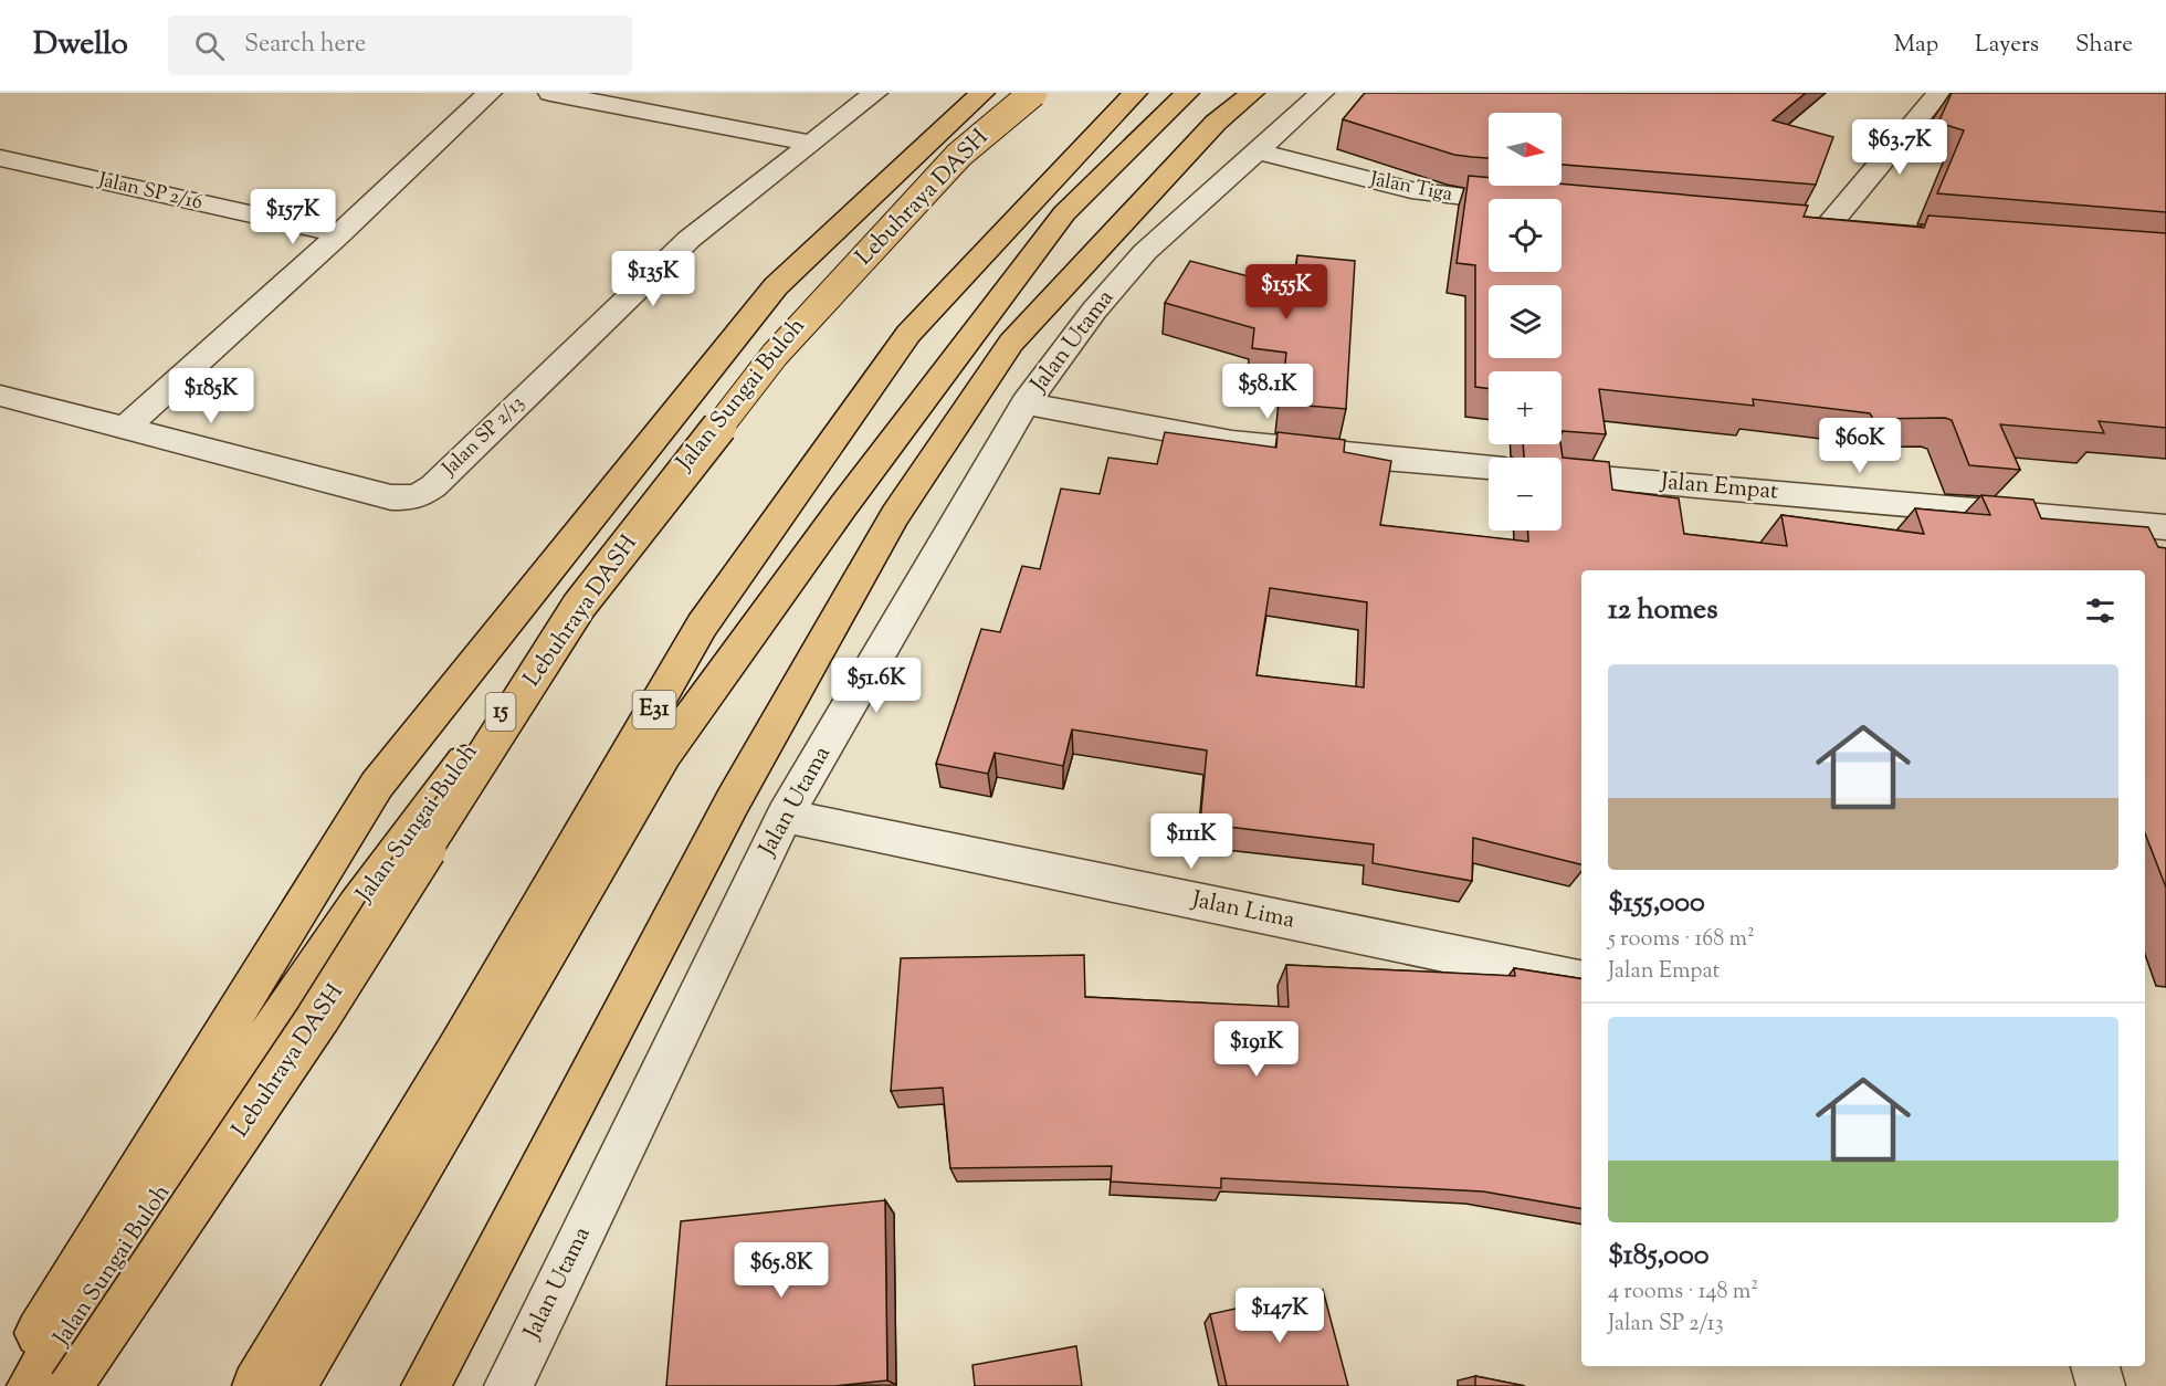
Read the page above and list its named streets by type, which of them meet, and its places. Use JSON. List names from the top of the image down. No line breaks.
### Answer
{"streets":{"highway":["Lebuhraya DASH","Jalan Sungai Buloh","E31","15"],"street":["Jalan Tiga","Jalan SP 2/16","Jalan Utama","Jalan SP 2/13","Jalan Empat","Jalan Lima"]},"crossings":[["Jalan Tiga","Jalan Utama"],["Lebuhraya DASH","Jalan Sungai Buloh"],["Jalan Utama","Jalan Lima"]],"north":"right","page":{"header":"Dwello","search":"Search here","nav":["Map","Layers","Share"],"map_buttons":["+","−"],"price":["$63.7K","$157K","$135K","$155K","$58.1K","$185K","$60K","$51.6K","$111K","$191K","$65.8K","$147K"],"heading":"12 homes","list":[{"name":"$155,000","note":"5 rooms · 168 m² · Jalan Empat"},{"name":"$185,000","note":"4 rooms · 148 m² · Jalan SP 2/13"}]}}
